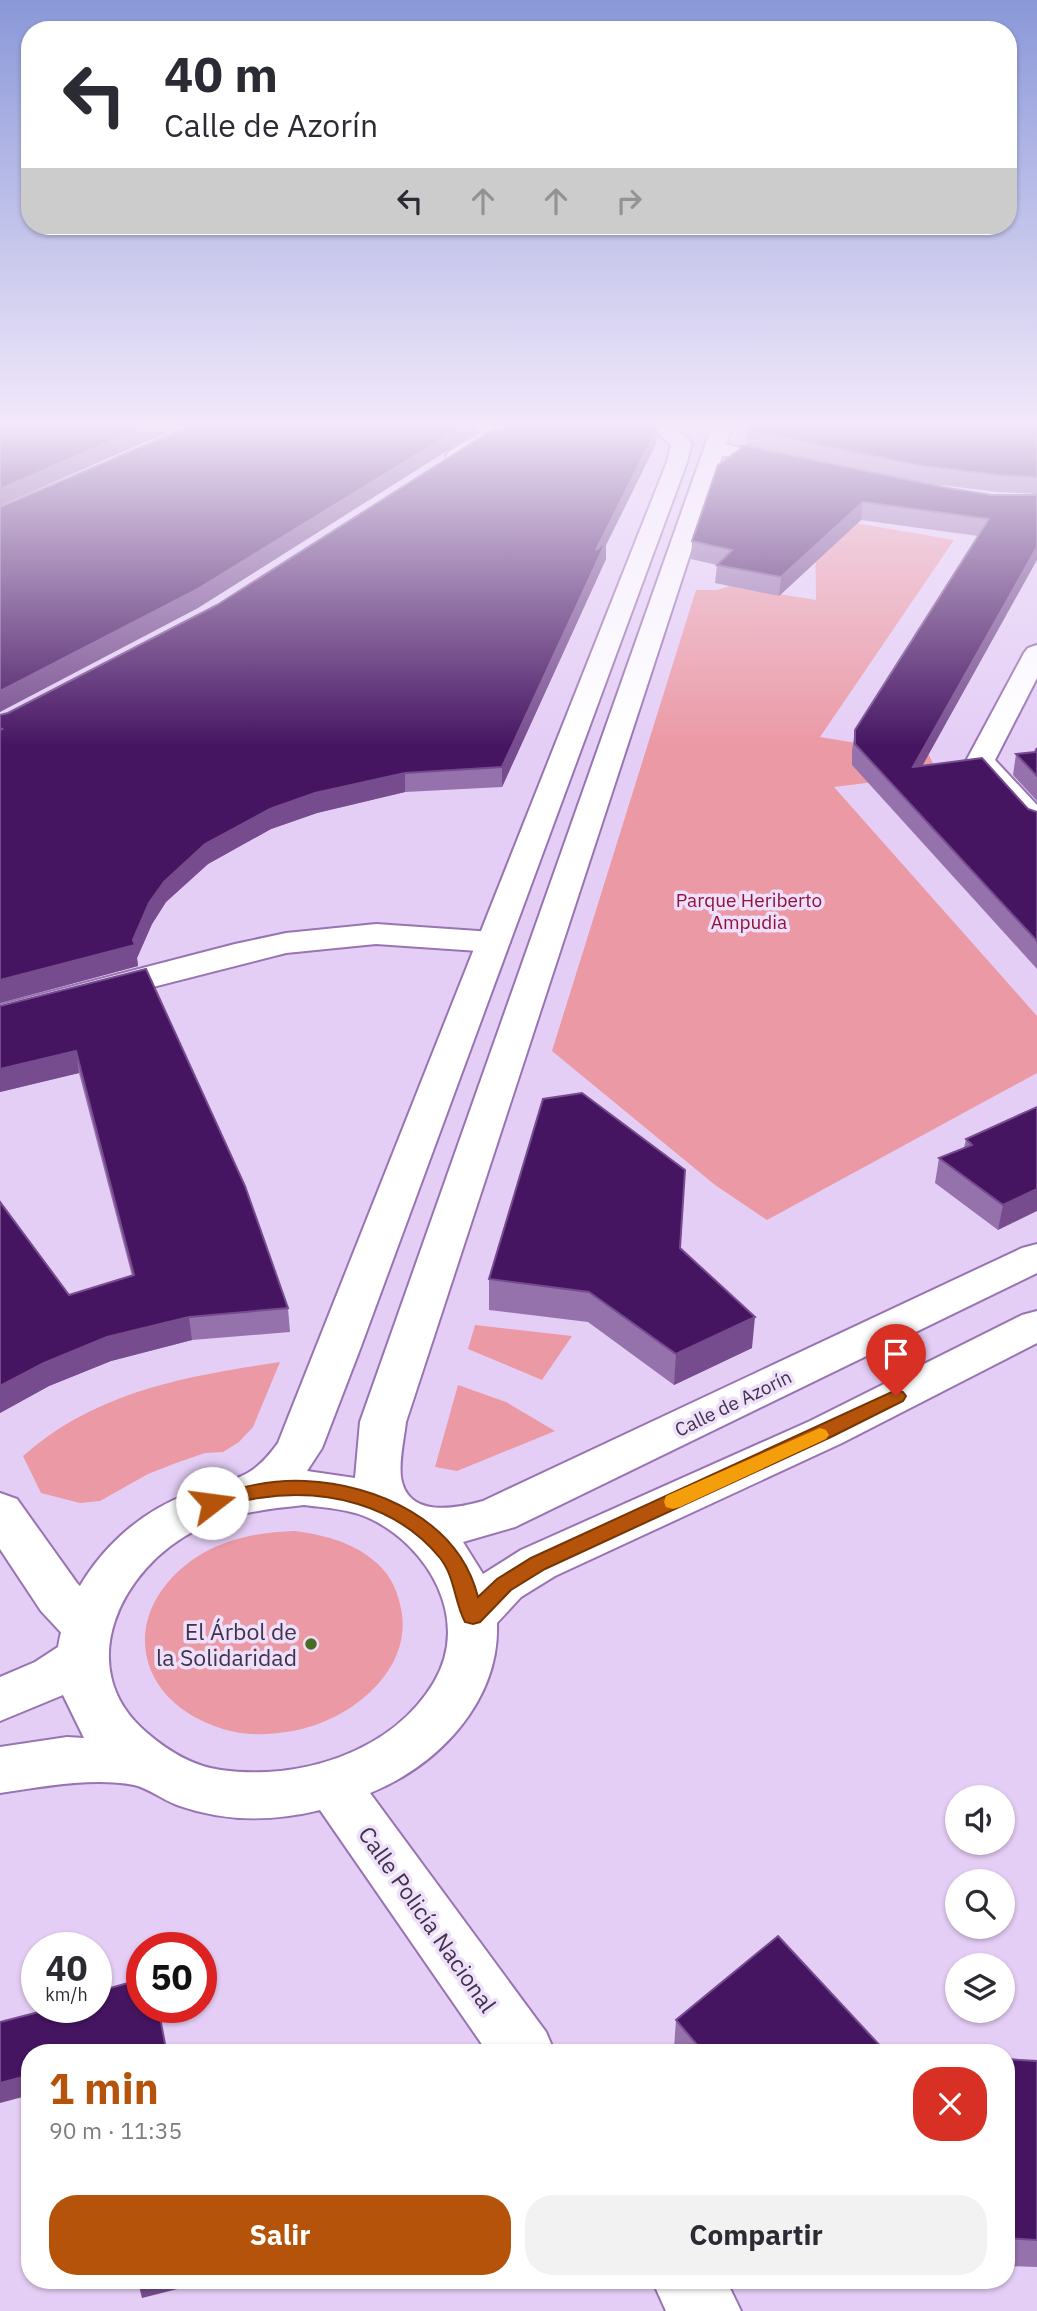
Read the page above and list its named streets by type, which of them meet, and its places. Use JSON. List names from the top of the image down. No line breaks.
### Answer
{"streets":{"main road":["Calle de Azorín","Calle Policía Nacional"]},"parks":["Parque Heriberto Ampudia"],"places":["El Árbol de la Solidaridad"],"page":{"turn":["40 m","Calle de Azorín"],"speed":"40 km/h","limit":"50","heading":["1 min","90 m · 11:35"],"buttons":["Salir","Compartir"]}}
